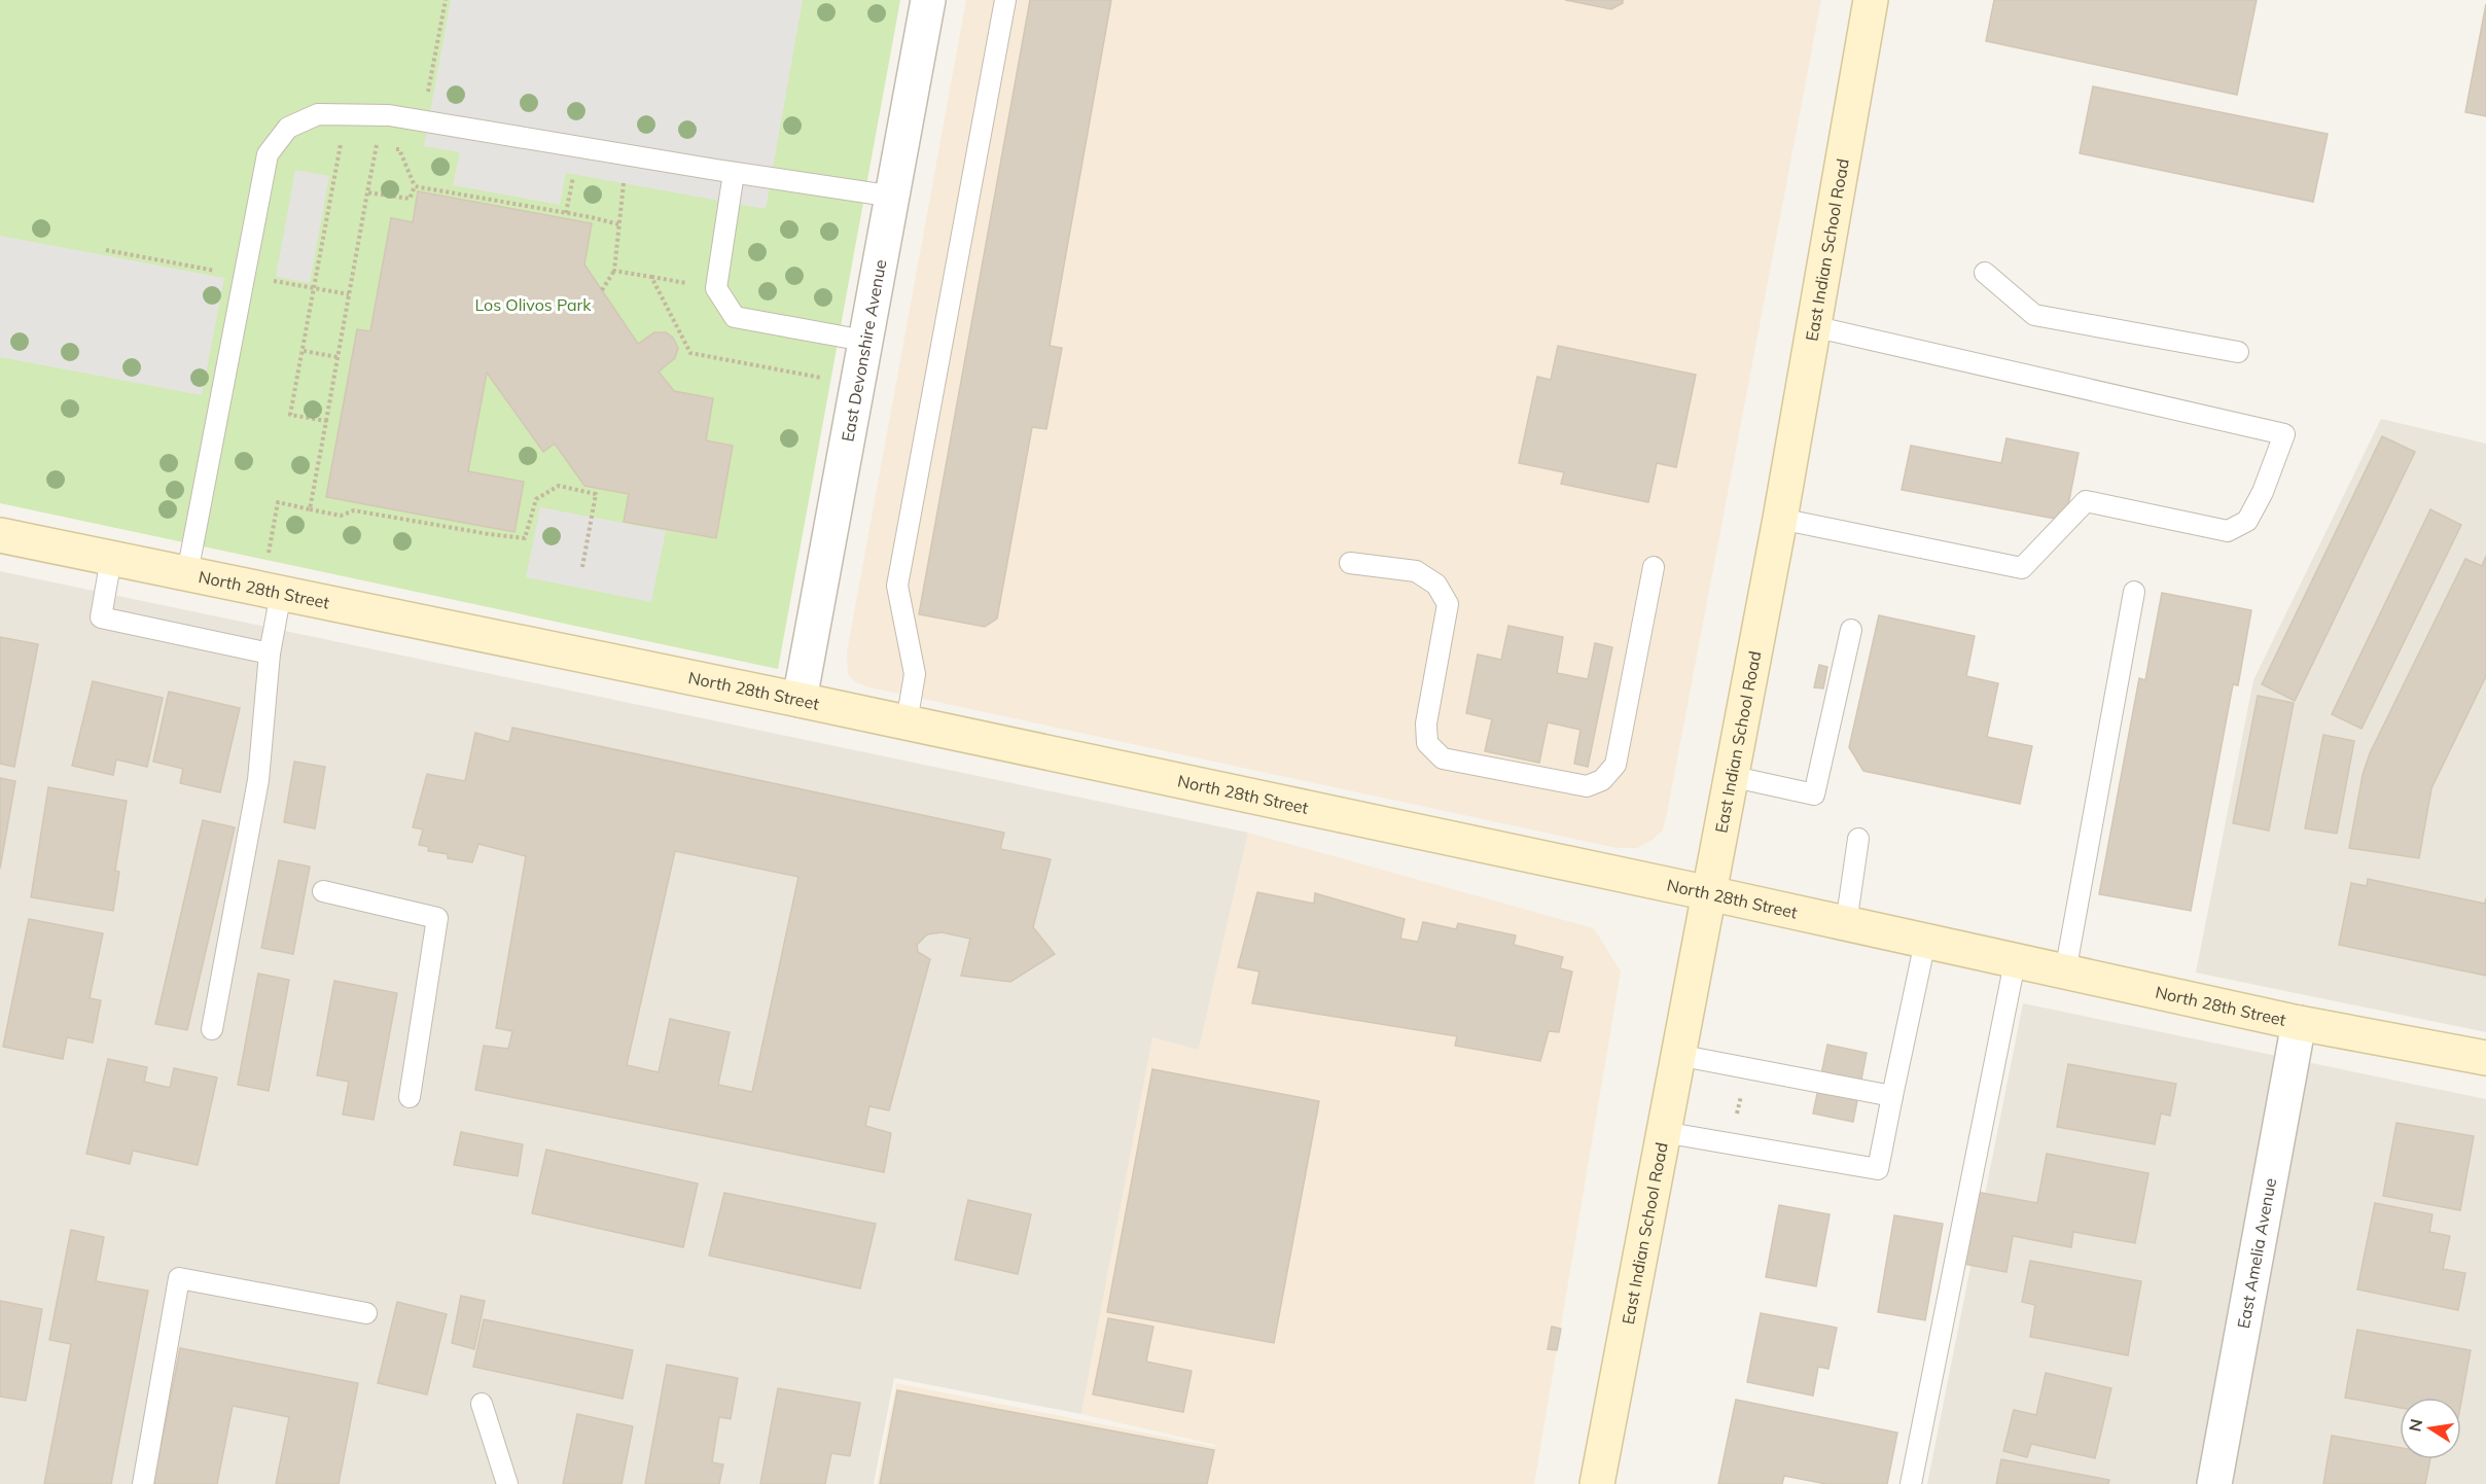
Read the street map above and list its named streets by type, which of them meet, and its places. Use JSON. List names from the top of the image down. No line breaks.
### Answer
{"streets":{"street":["East Indian School Road","East Devonshire Avenue","North 28th Street","East Amelia Avenue"]},"crossings":[["East Indian School Road","North 28th Street"],["East Devonshire Avenue","North 28th Street"],["North 28th Street","East Amelia Avenue"]],"parks":["Los Olivos Park"],"north":"left"}
